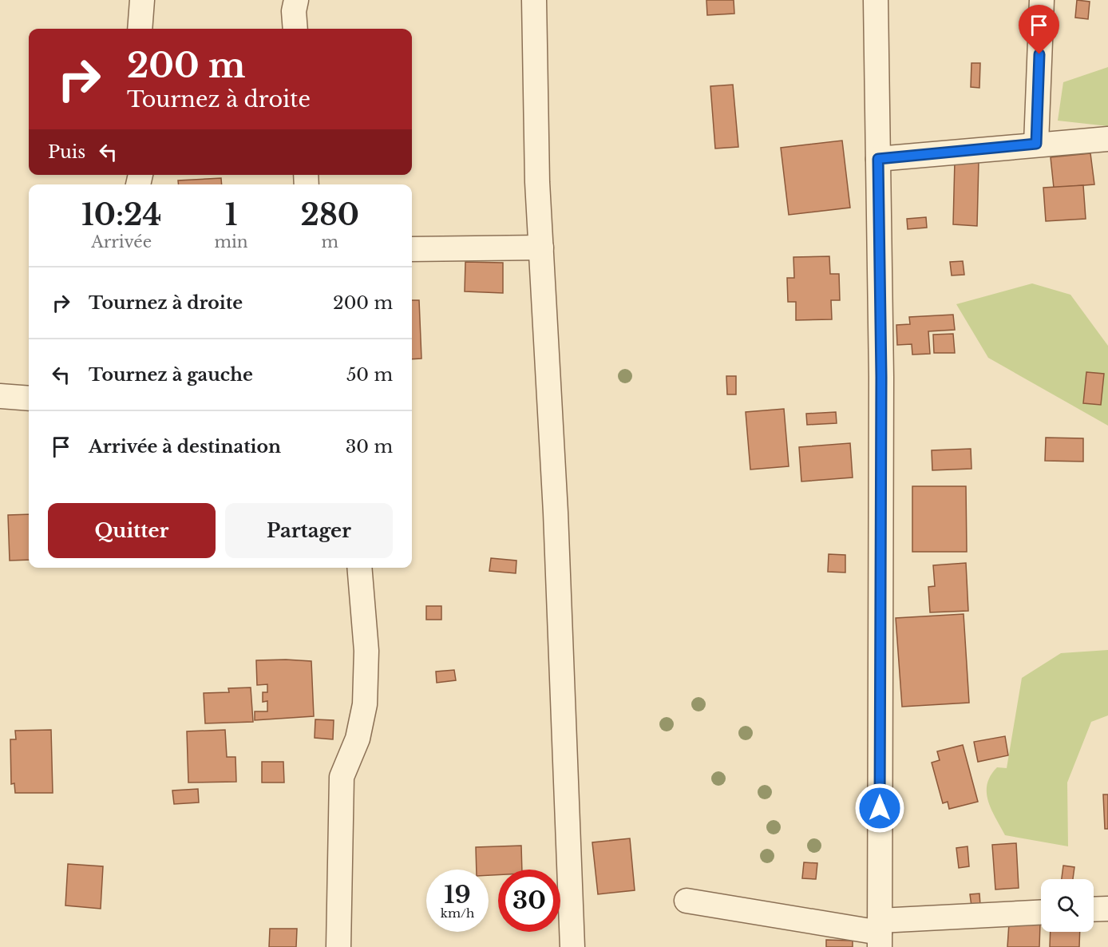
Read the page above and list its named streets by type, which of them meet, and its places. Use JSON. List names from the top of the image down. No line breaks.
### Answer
{"page":{"turn":["200 m","Tournez à droite"],"then":"Puis","eta":["10:24","Arrivée","1","min","280","m"],"list":[{"name":"Tournez à droite","value":"200 m"},{"name":"Tournez à gauche","value":"50 m"},{"name":"Arrivée à destination","value":"30 m"}],"buttons":["Quitter","Partager"],"speed":"19 km/h","limit":"30"}}
